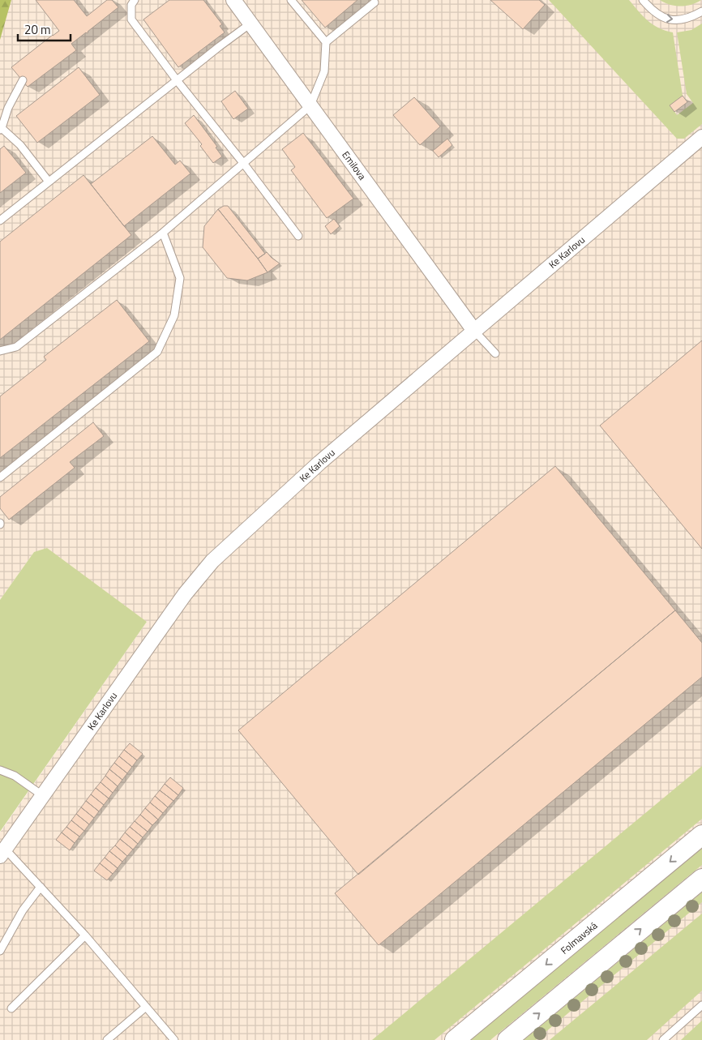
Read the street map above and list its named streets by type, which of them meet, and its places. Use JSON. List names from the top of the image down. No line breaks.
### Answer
{"streets":{"main road":["Folmavská"],"street":["Emilova","Ke Karlovu"]},"crossings":[["Emilova","Ke Karlovu"]],"scale_bar":"20 m"}
